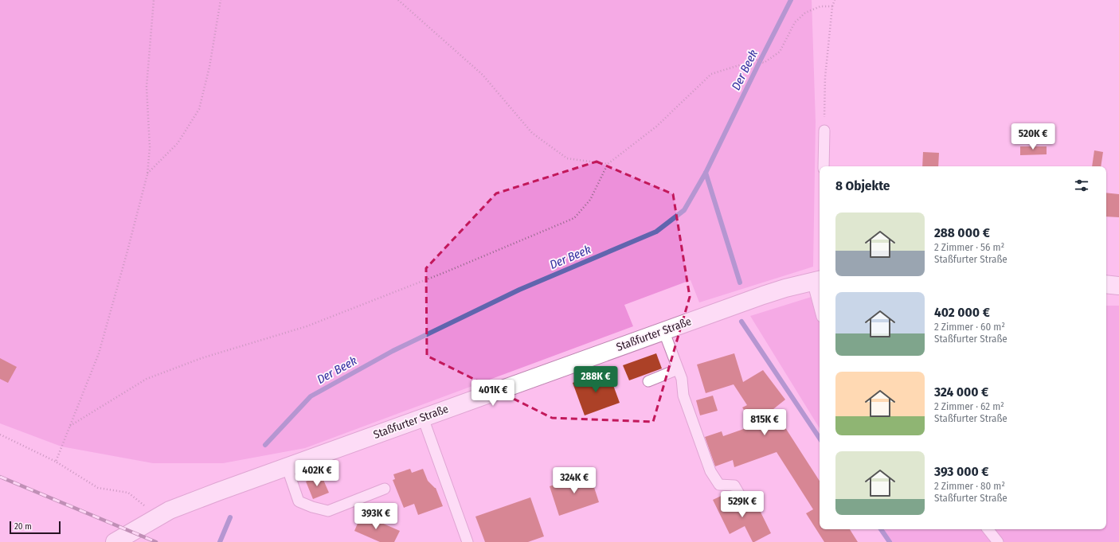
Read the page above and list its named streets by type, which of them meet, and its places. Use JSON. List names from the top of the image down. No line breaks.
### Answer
{"streets":{"main road":["Staßfurter Straße"]},"water":["Der Beek"],"scale_bar":"20 m","page":{"price":["520K €","288K €","401K €","815K €","402K €","324K €","529K €","393K €"],"heading":"8 Objekte","list":[{"name":"288 000 €","note":"2 Zimmer · 56 m² · Staßfurter Straße"},{"name":"402 000 €","note":"2 Zimmer · 60 m² · Staßfurter Straße"},{"name":"324 000 €","note":"2 Zimmer · 62 m² · Staßfurter Straße"},{"name":"393 000 €","note":"2 Zimmer · 80 m² · Staßfurter Straße"}],"scale":"20 m"}}
